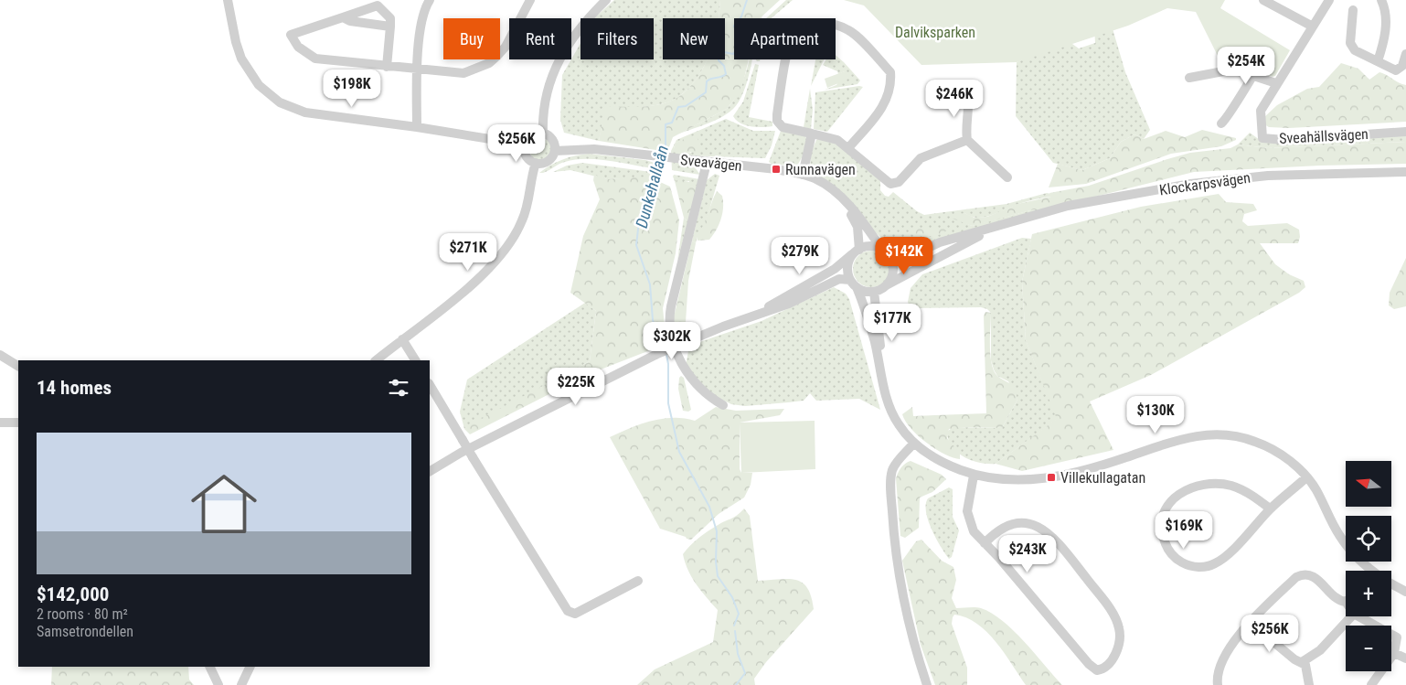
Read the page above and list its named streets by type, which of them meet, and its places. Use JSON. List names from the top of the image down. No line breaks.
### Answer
{"streets":{"street":["Sveahällsvägen","Sveavägen","Klockarpsvägen"]},"water":["Dunkehallaån"],"parks":["Dalviksparken"],"places":{"transit":["Runnavägen","Villekullagatan"]},"north":"left","page":{"chip":["Buy","Rent","Filters","New","Apartment"],"price":["$254K","$198K","$246K","$256K","$271K","$279K","$142K","$177K","$302K","$225K","$130K","$169K","$243K","$256K"],"heading":"14 homes","list":[{"name":"$142,000","note":"2 rooms · 80 m² · Samsetrondellen"}],"map_buttons":["+","−"]}}
